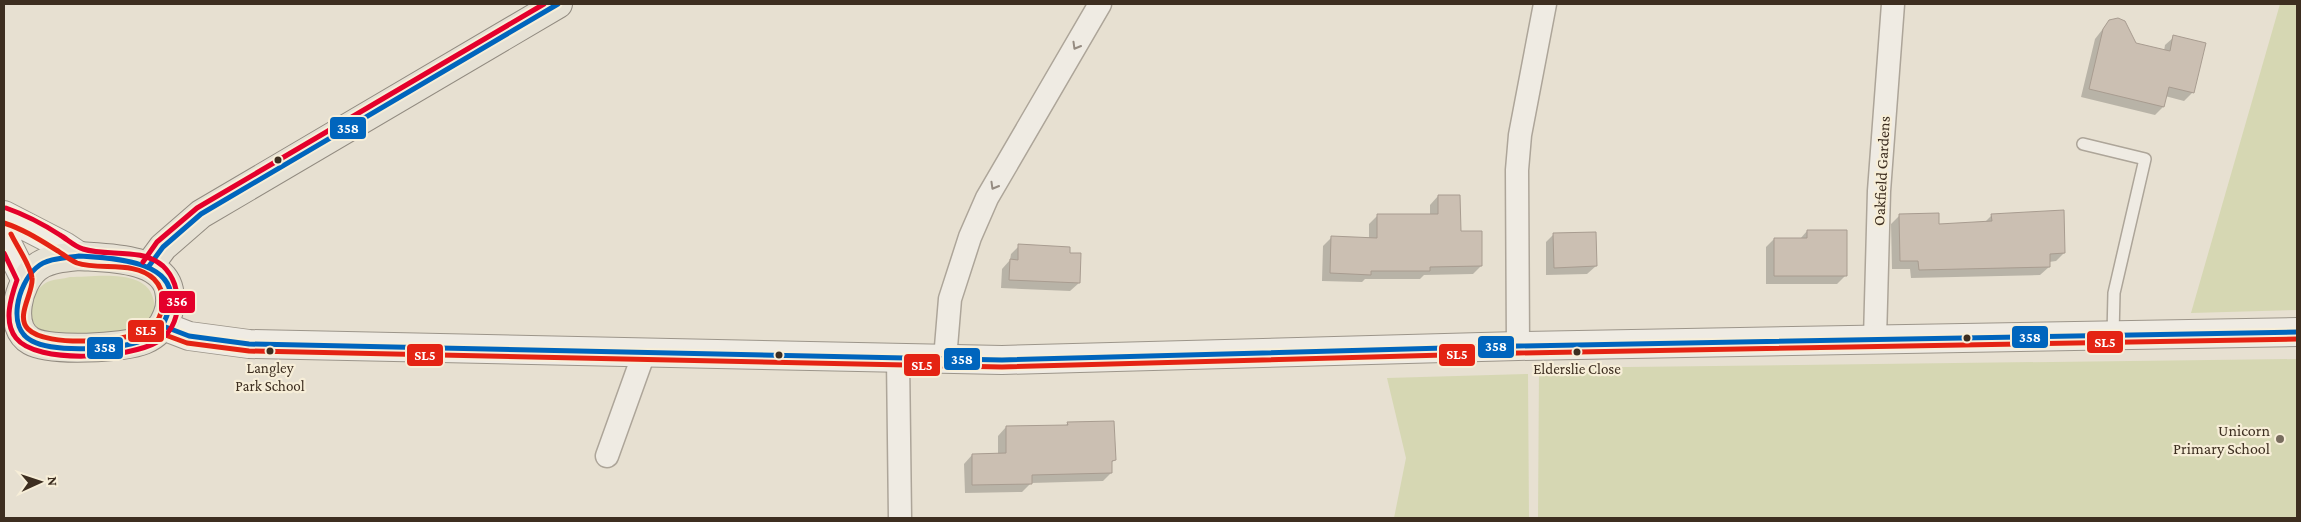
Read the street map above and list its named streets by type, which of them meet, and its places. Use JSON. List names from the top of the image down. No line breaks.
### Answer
{"streets":{"street":["Oakfield Gardens"]},"places":["Langley Park School","Elderslie Close","Unicorn Primary School"],"lines":["transit line 358","transit line 356","transit line SL5"],"north":"right"}
